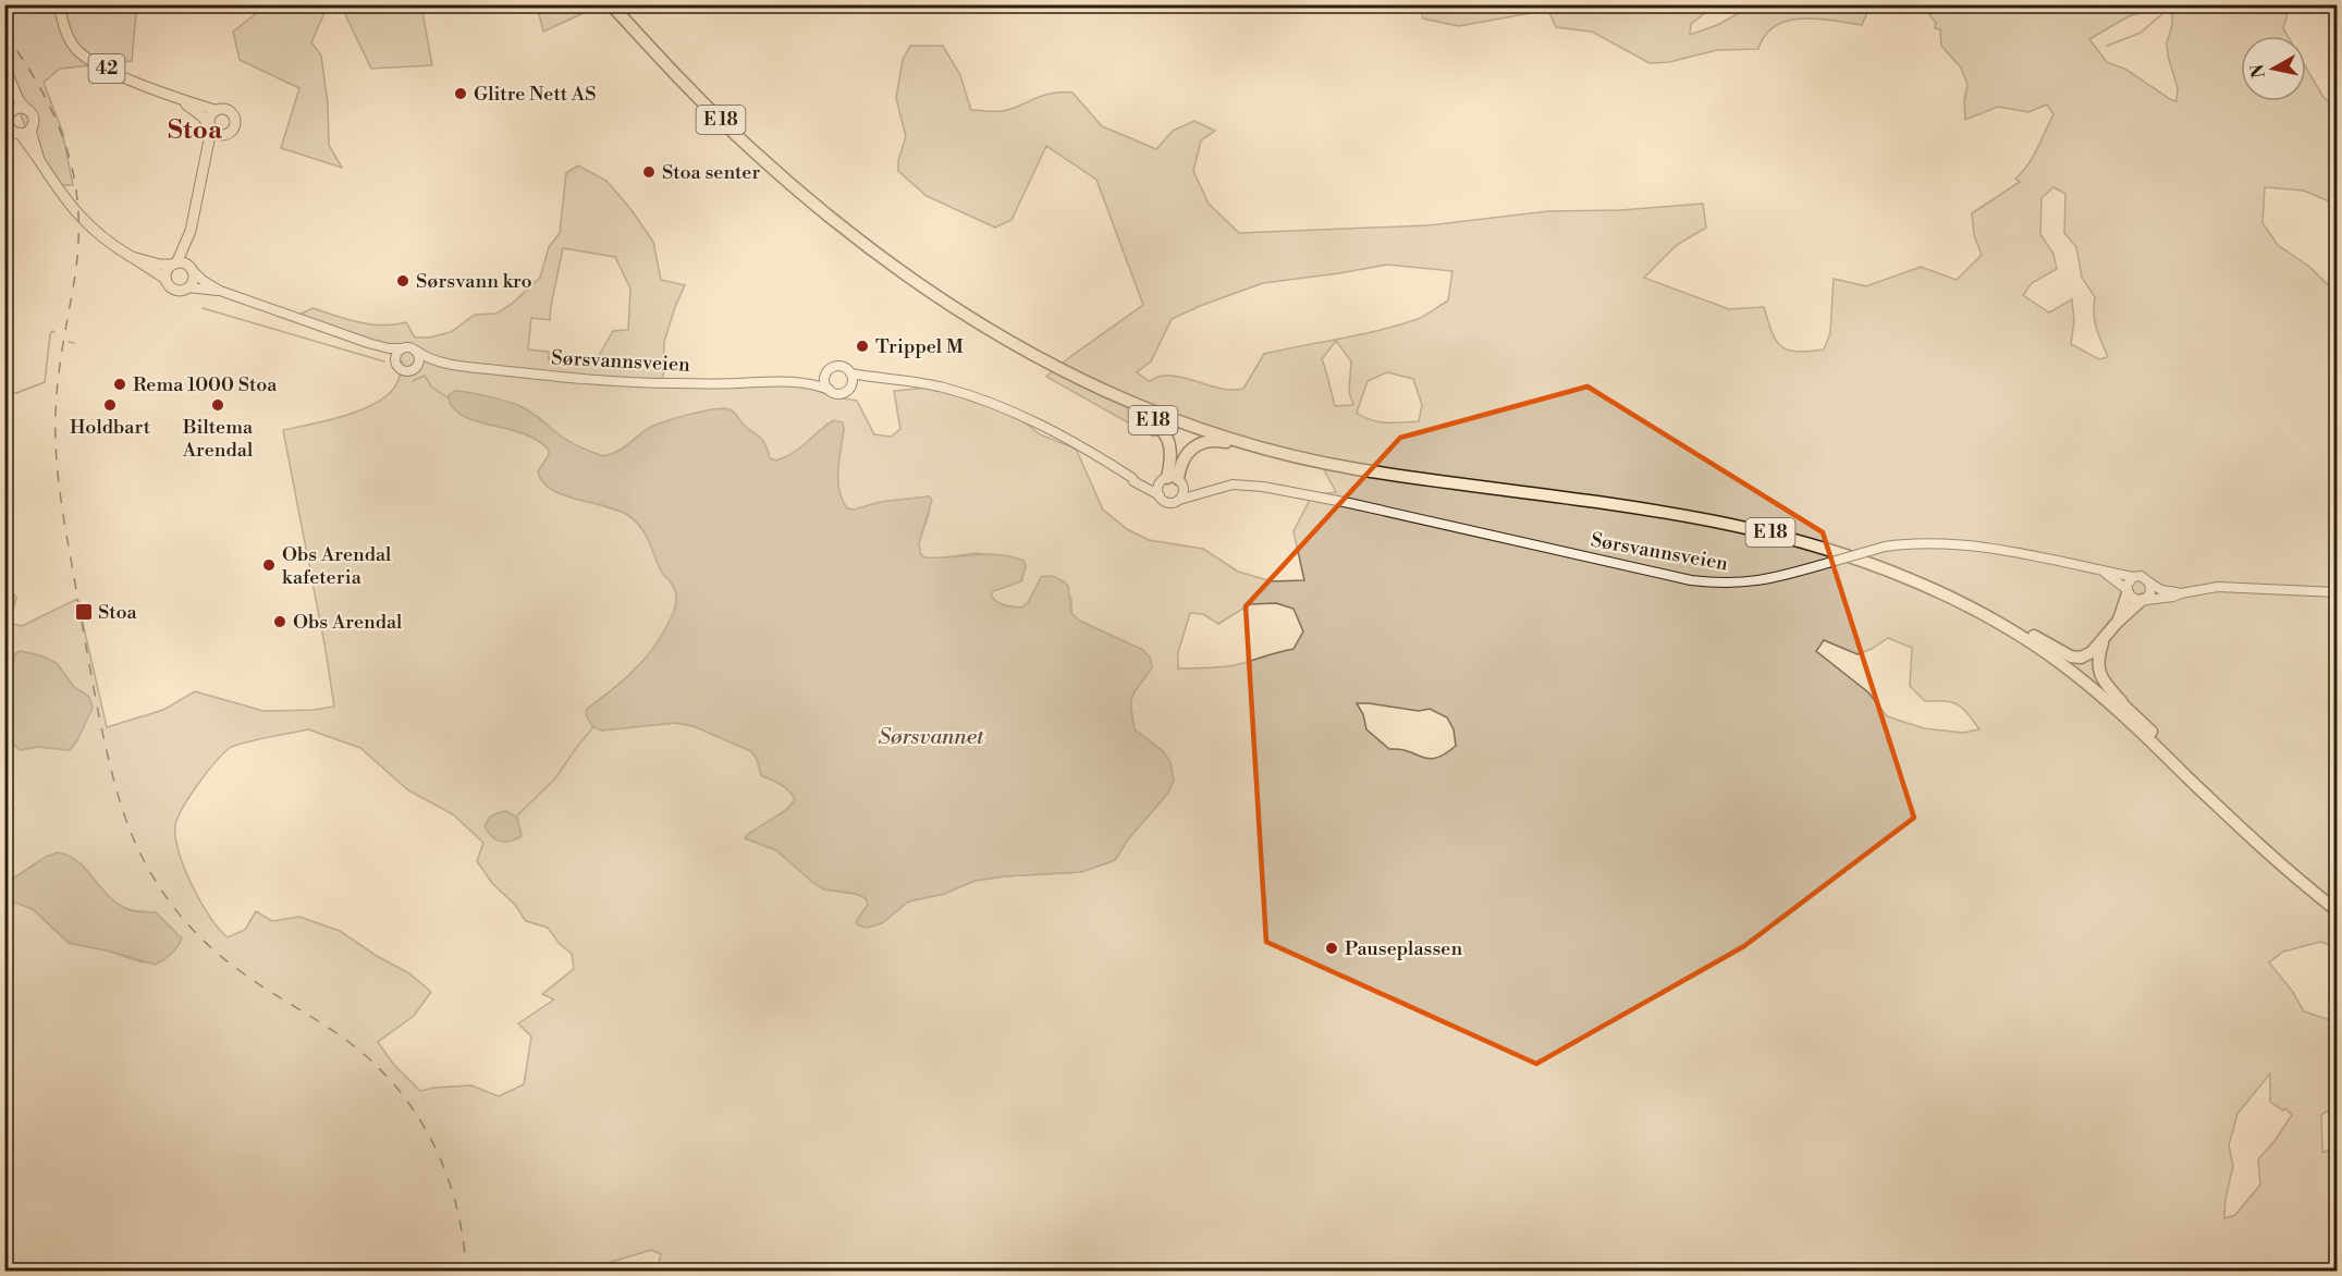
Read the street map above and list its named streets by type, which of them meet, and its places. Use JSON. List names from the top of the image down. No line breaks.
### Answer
{"streets":{"highway":["E 18"],"main road":["42","Sørsvannsveien"]},"crossings":[["E 18","Sørsvannsveien"]],"districts":["Stoa"],"water":["Sørsvannet"],"places":{"other":["Glitre Nett AS","Stoa senter","Sørsvann kro","Trippel M","Rema 1000 Stoa","Holdbart","Biltema Arendal","Obs Arendal kafeteria","Obs Arendal","Pauseplassen"],"transit":["Stoa"]},"north":"left"}
